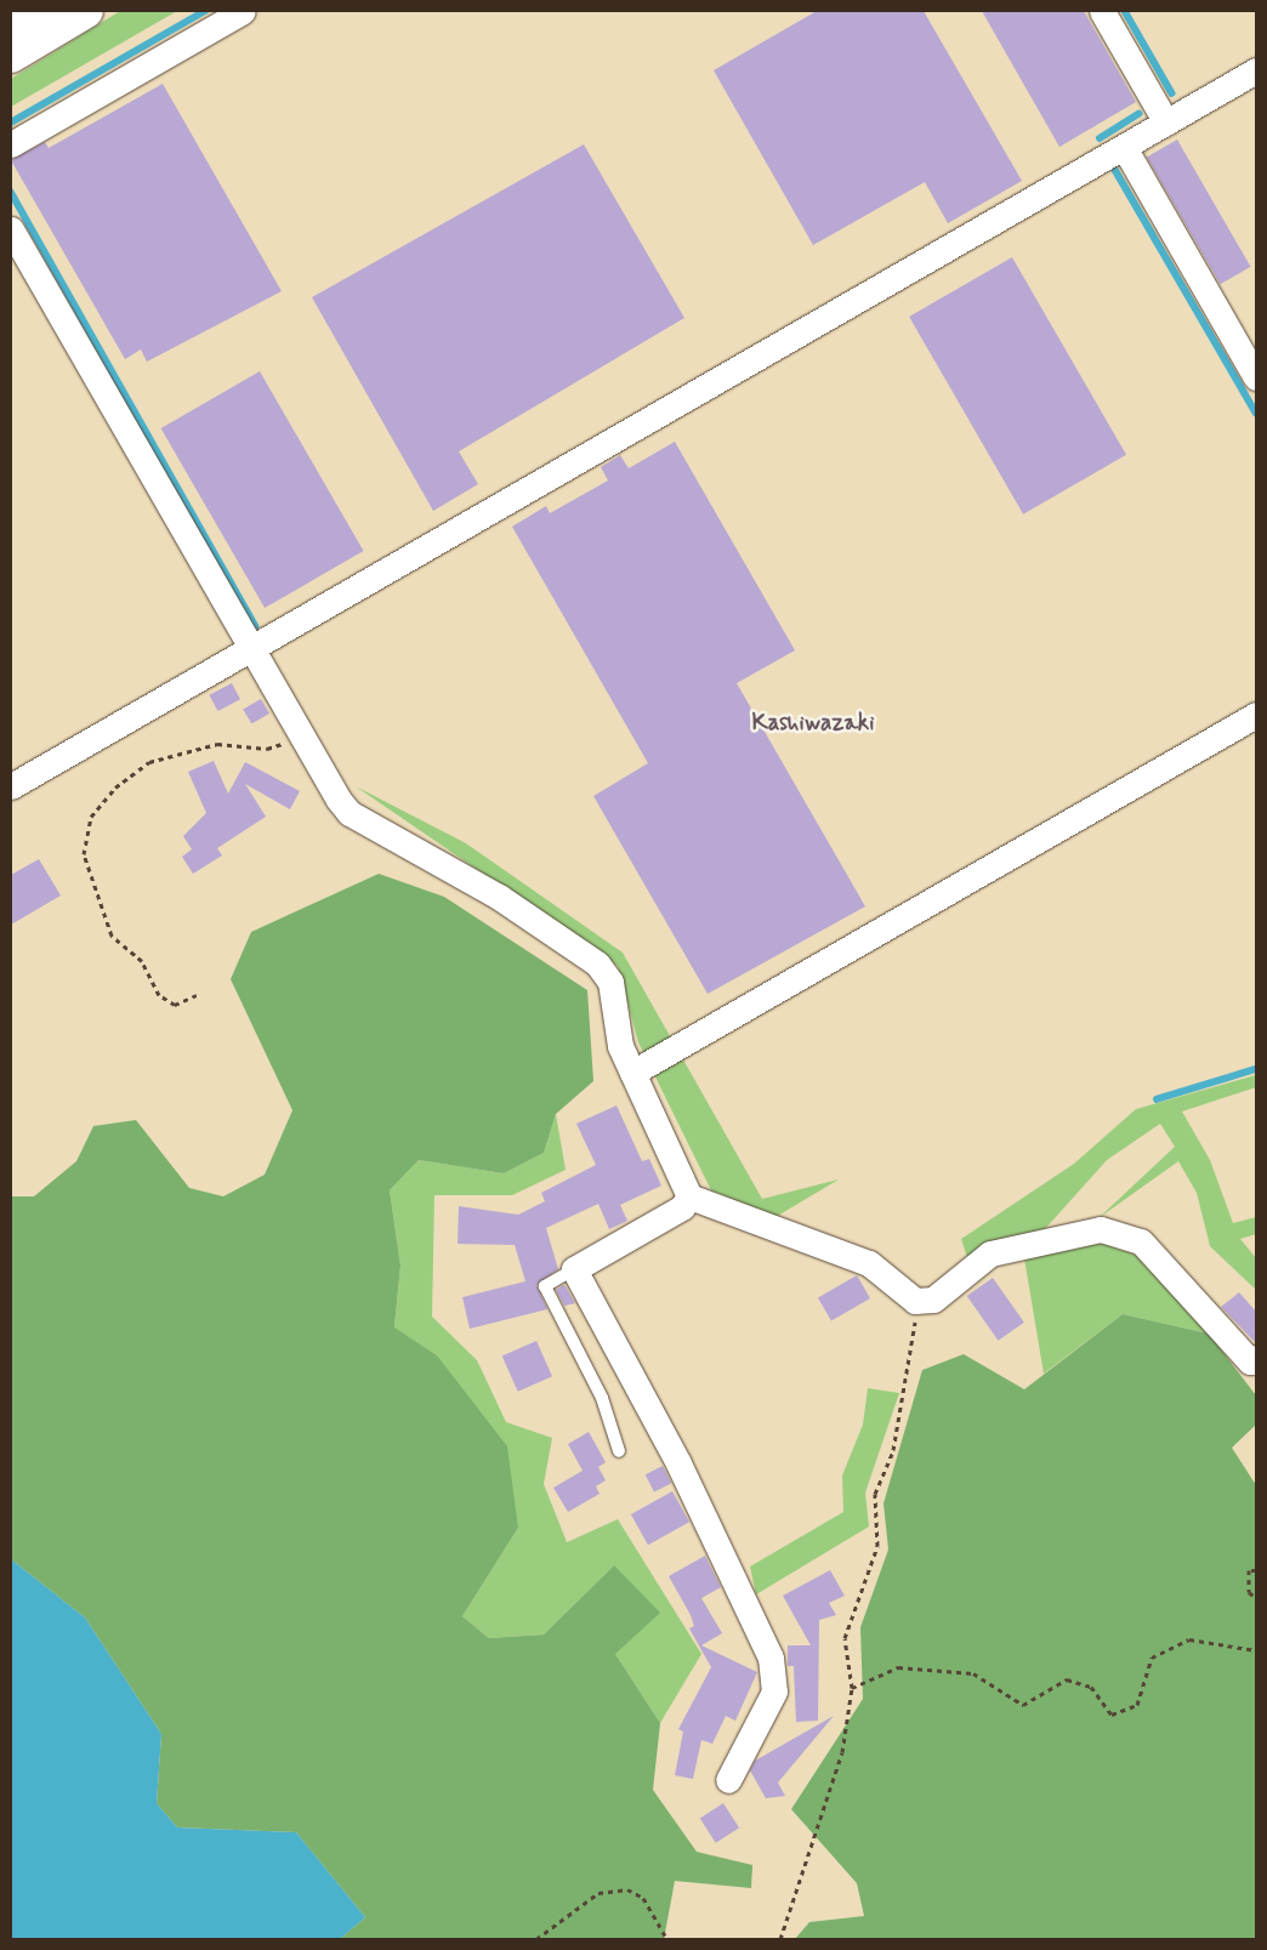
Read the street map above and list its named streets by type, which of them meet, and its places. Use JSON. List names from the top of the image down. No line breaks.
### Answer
{"districts":["Kashiwazaki"]}
